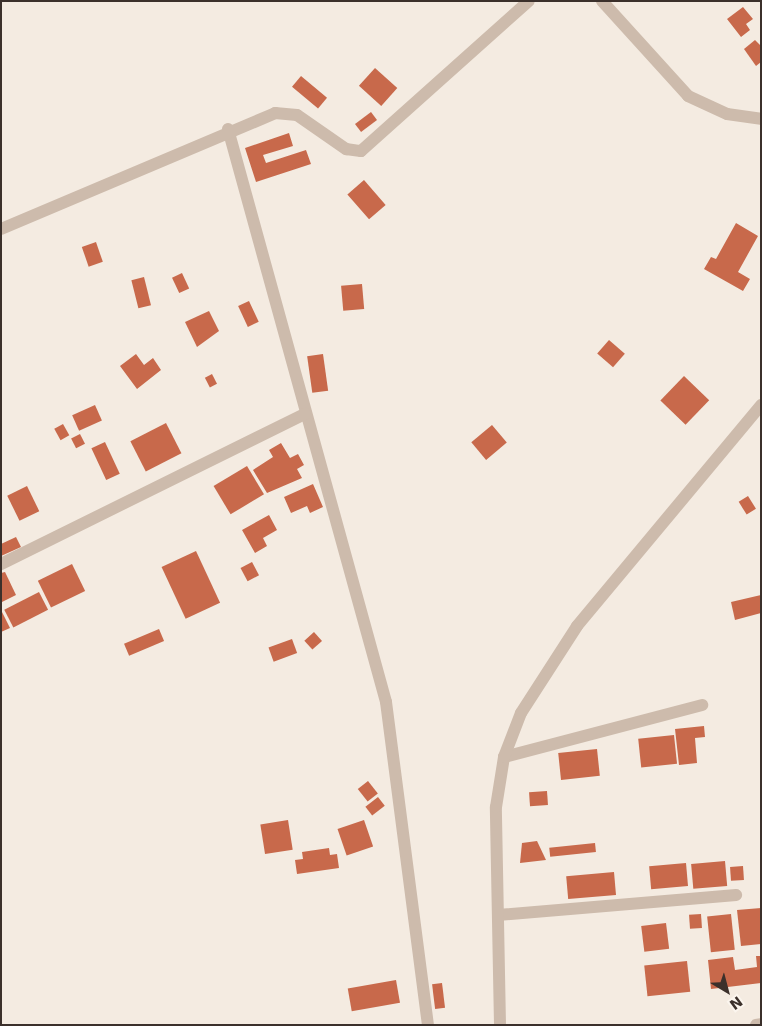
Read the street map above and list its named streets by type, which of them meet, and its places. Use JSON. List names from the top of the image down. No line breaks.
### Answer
{"north":"bottom right"}
